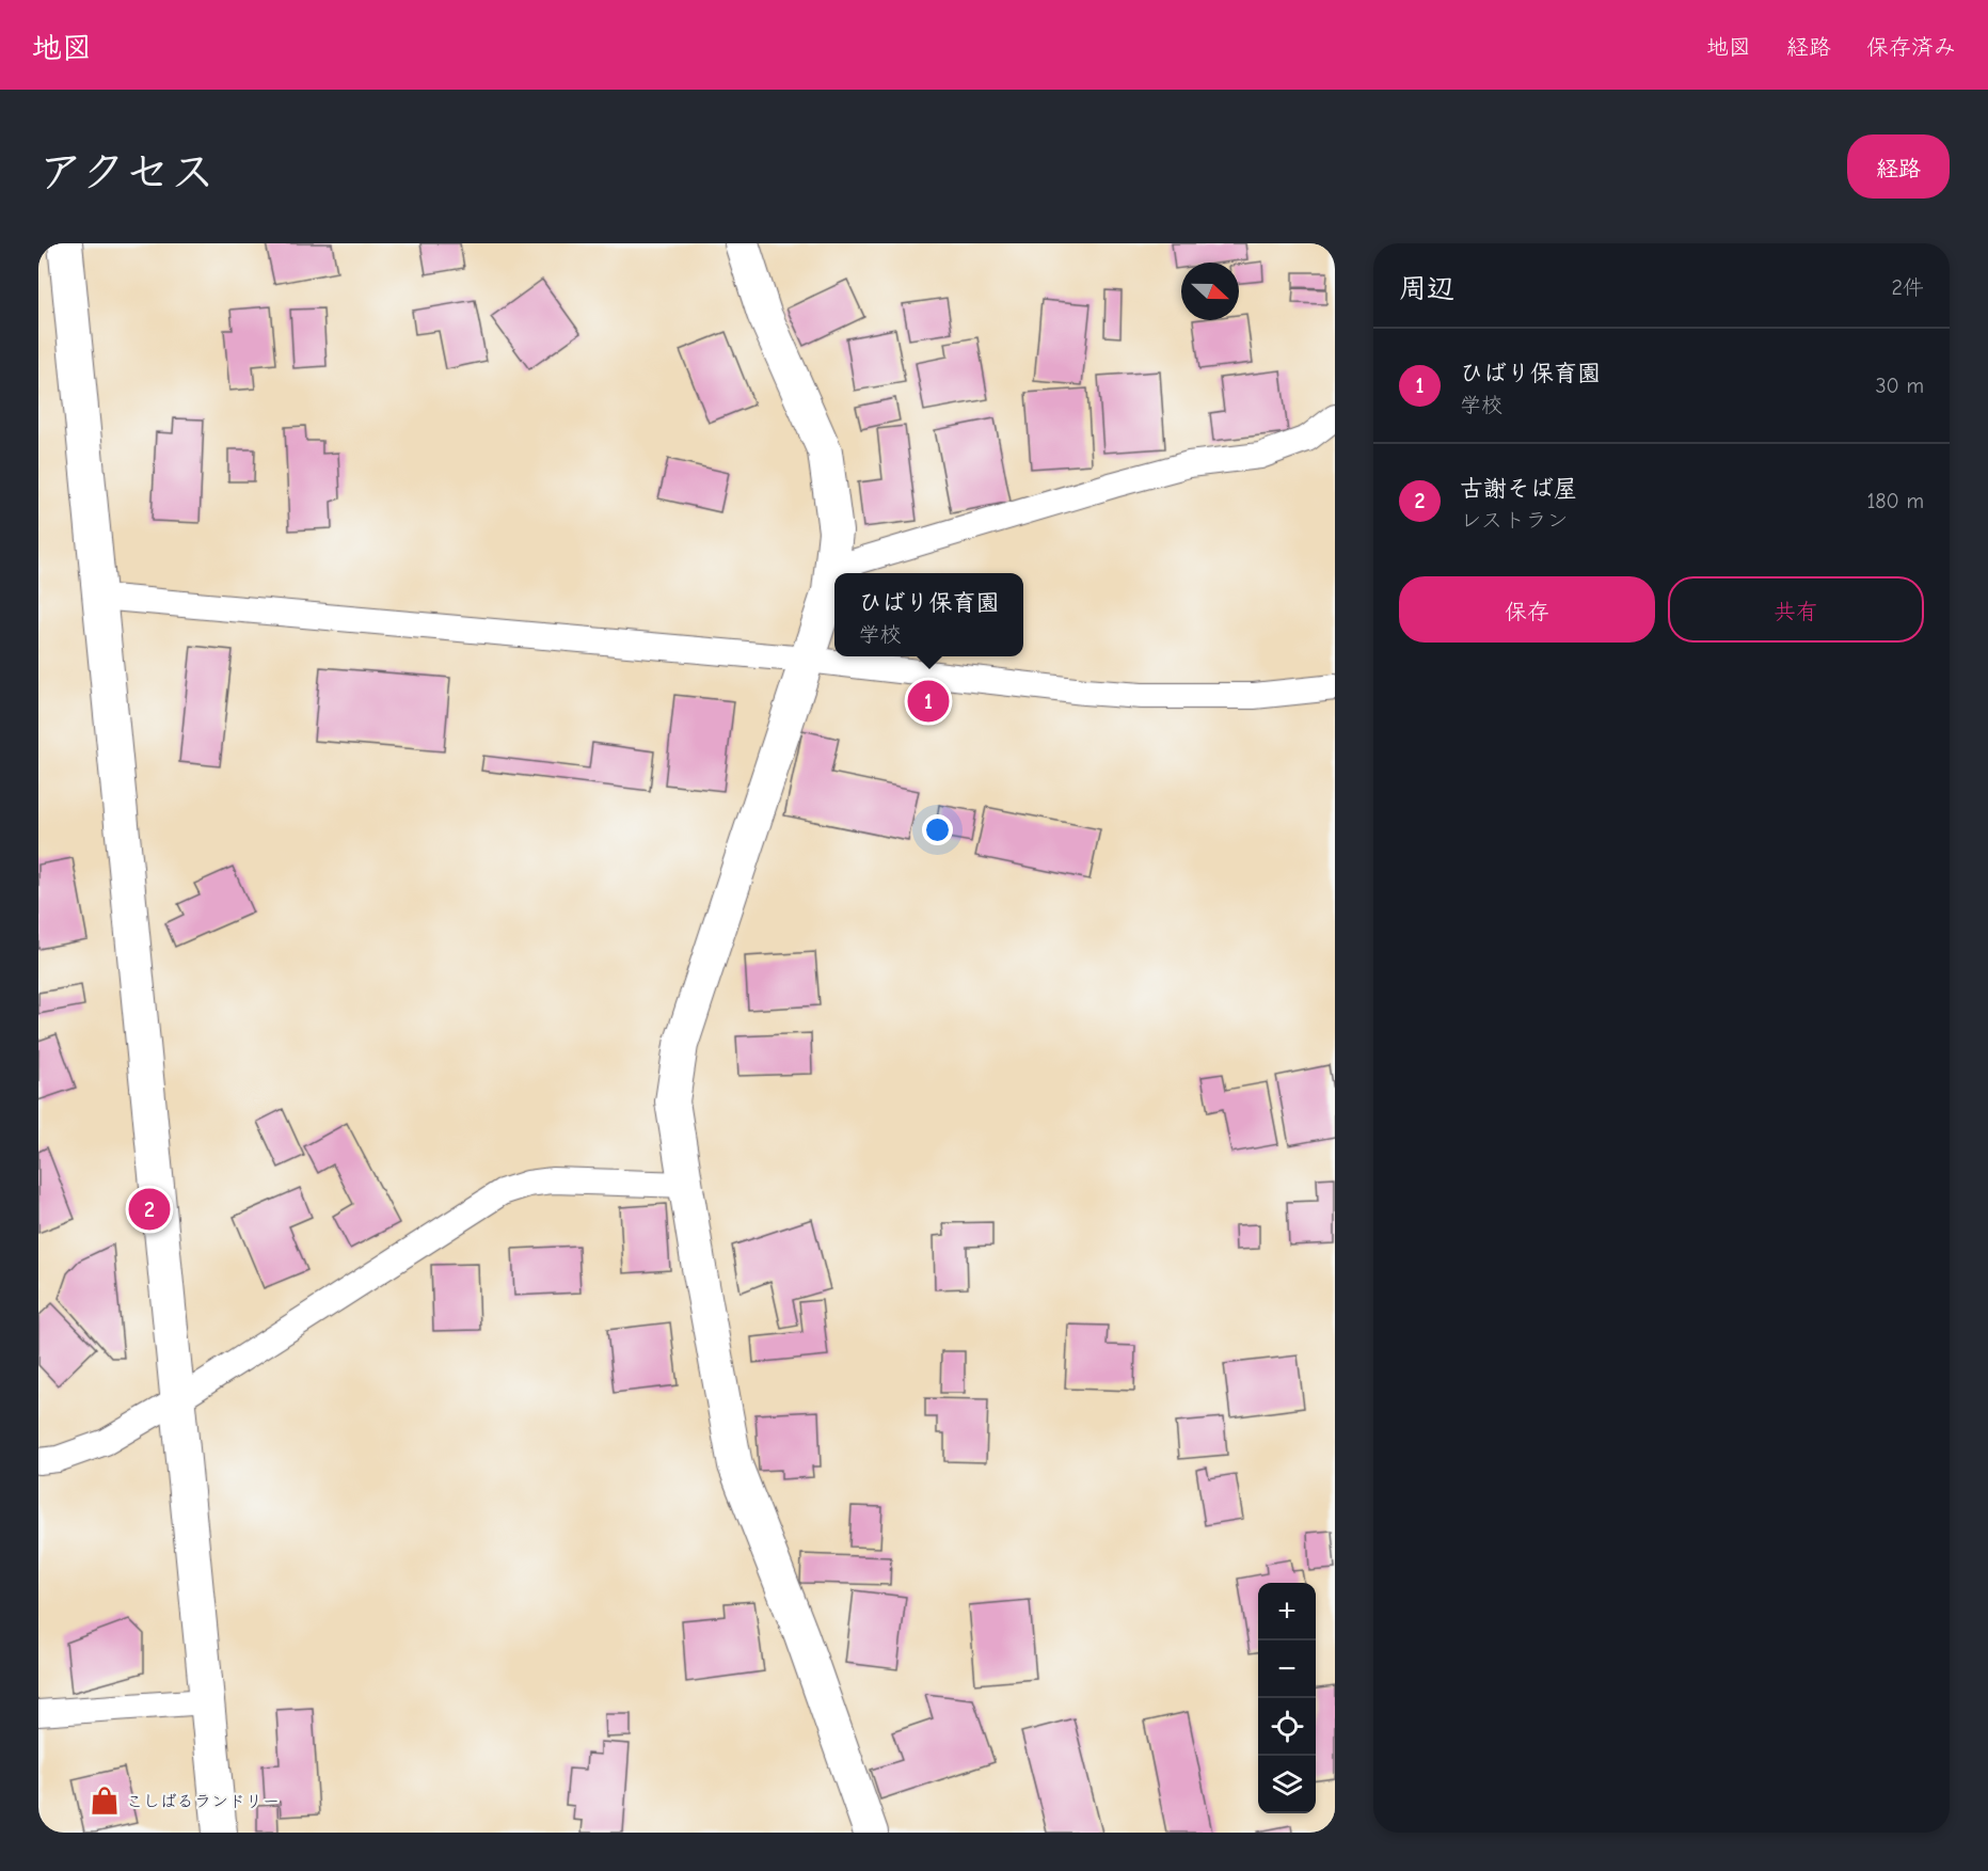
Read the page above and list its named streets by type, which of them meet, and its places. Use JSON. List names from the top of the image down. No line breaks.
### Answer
{"places":{"shop":["こしばるランドリー"]},"north":"right","page":{"header":"地図","nav":["地図","経路","保存済み"],"title":"アクセス","buttons":["経路",["保存","共有"]],"heading":["周辺","2件"],"list":[{"mark":"1","name":"ひばり保育園","note":"学校","value":"30 m"},{"mark":"2","name":"古謝そば屋","note":"レストラン","value":"180 m"}],"popup":["ひばり保育園","学校"],"pins":["1","2"],"map_buttons":["+","−"]}}
